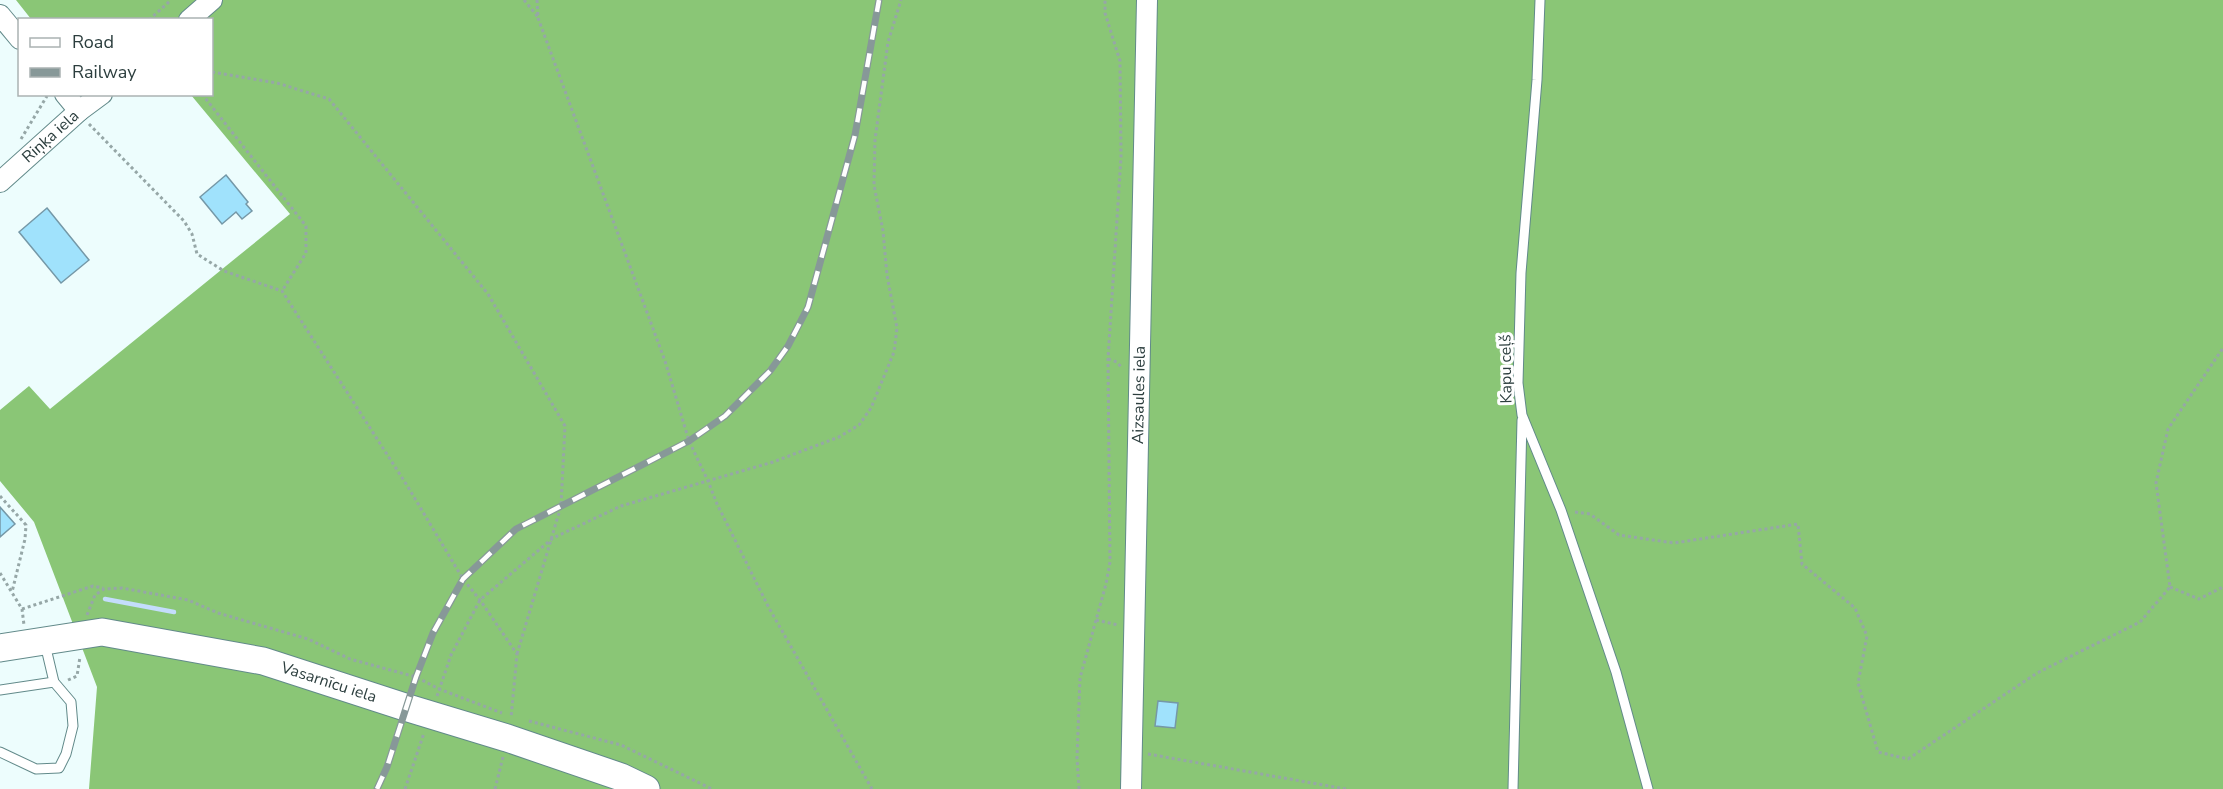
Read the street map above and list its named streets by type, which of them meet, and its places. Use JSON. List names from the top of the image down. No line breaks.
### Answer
{"streets":{"street":["Riņķa iela","Aizsaules iela","Vasarnīcu iela"],"lane":["Kapu ceļš"]},"legend":["Road","Railway"]}
